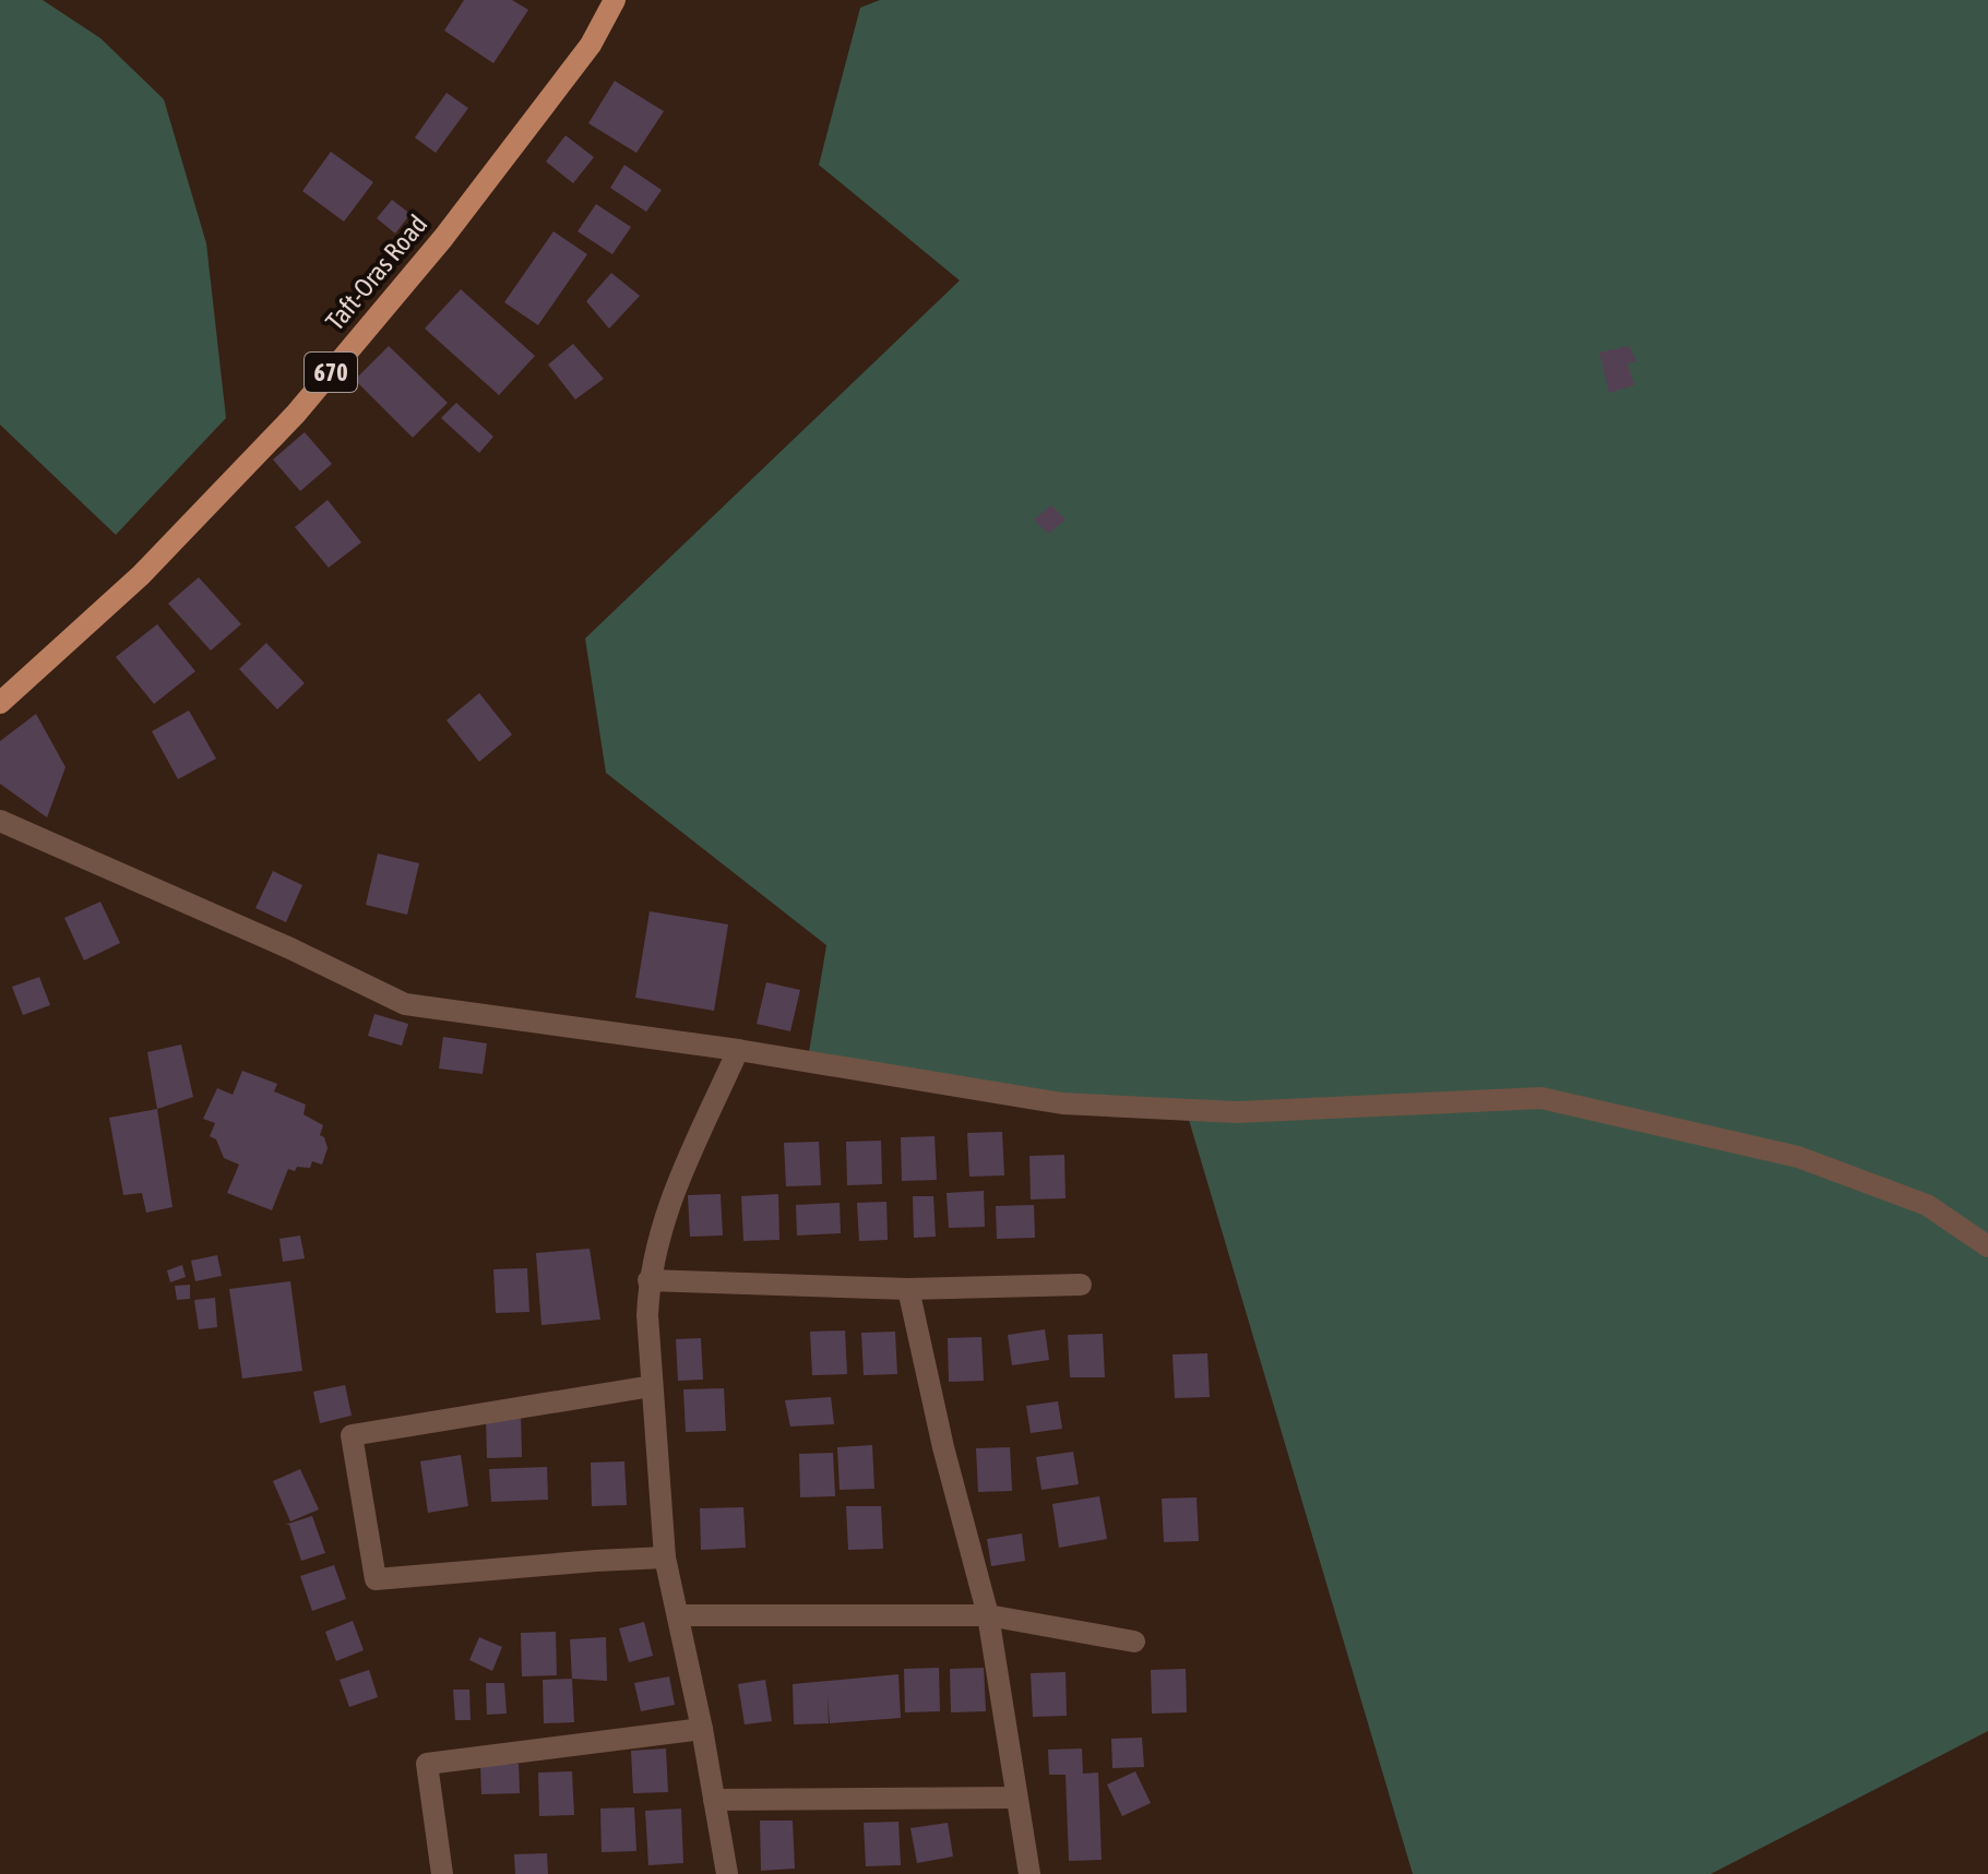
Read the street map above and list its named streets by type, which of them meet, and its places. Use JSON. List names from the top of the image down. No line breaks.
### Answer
{"streets":{"main road":["Taft-Oras Road","670"]}}
